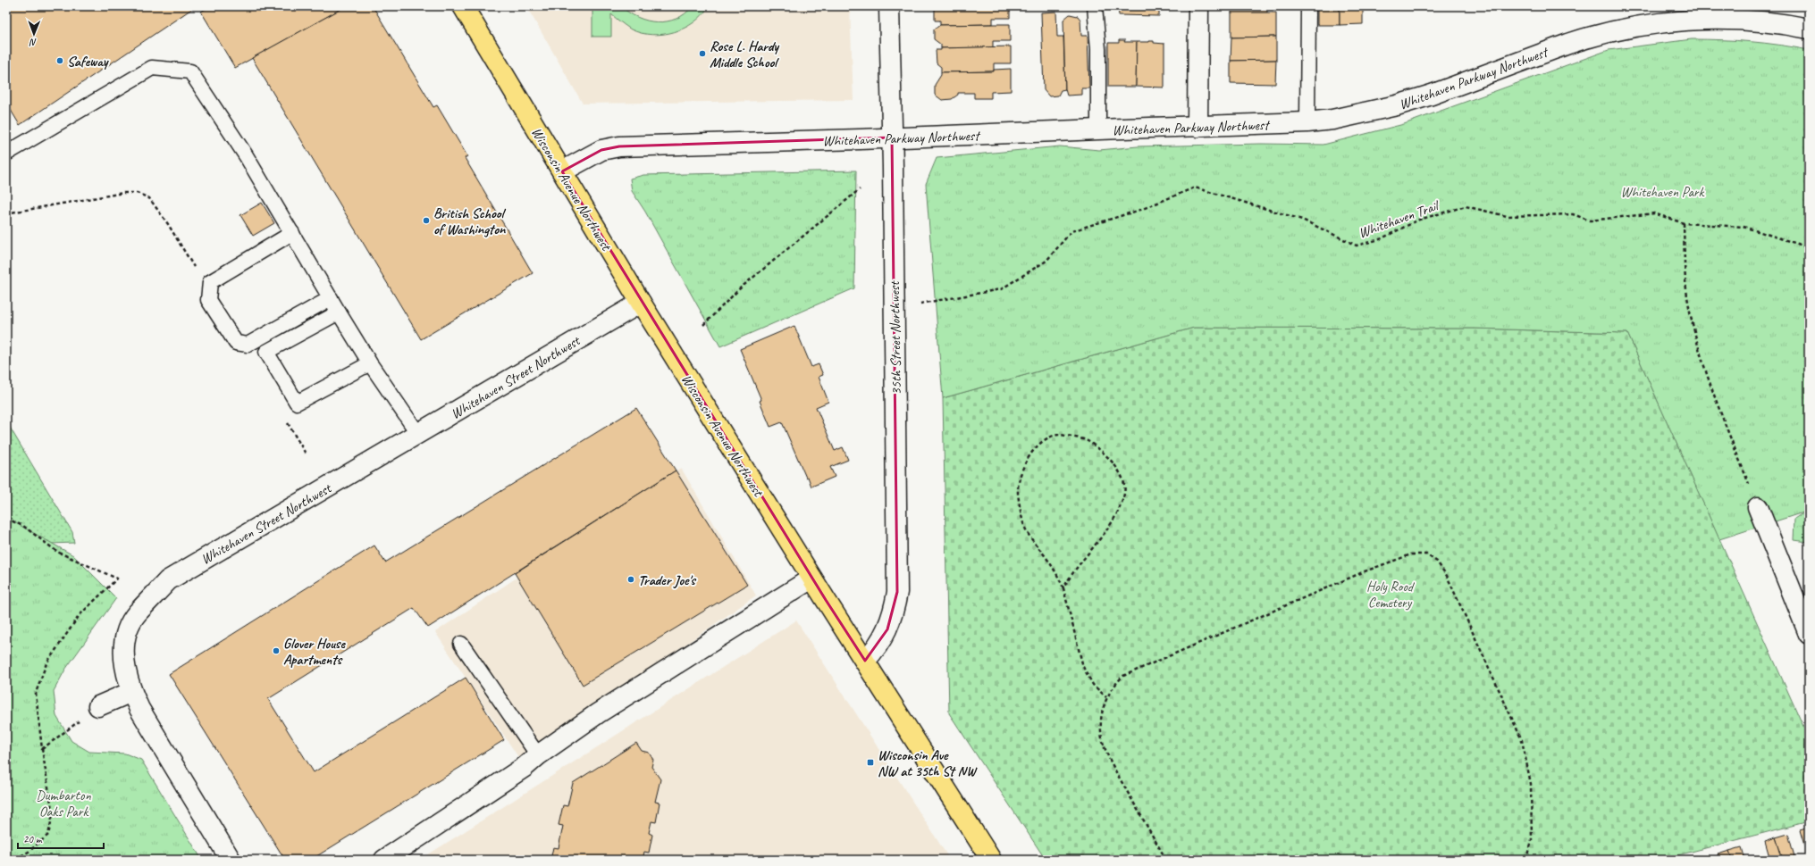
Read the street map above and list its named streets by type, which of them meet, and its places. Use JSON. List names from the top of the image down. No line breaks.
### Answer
{"streets":{"main road":["Wisconsin Avenue Northwest"],"street":["Whitehaven Parkway Northwest","35th Street Northwest","Whitehaven Street Northwest"],"path":["Whitehaven Trail"]},"crossings":[["Whitehaven Parkway Northwest","Wisconsin Avenue Northwest"],["Whitehaven Parkway Northwest","35th Street Northwest"],["Wisconsin Avenue Northwest","35th Street Northwest"],["Wisconsin Avenue Northwest","Whitehaven Street Northwest"]],"parks":["Whitehaven Park","Holy Rood Cemetery","Dumbarton Oaks Park"],"places":{"other":["Rose L. Hardy Middle School","Safeway","British School of Washington","Trader Joe's","Glover House Apartments"],"transit":["Wisconsin Ave NW at 35th St NW"]},"scale_bar":"20 m","north":"bottom"}
